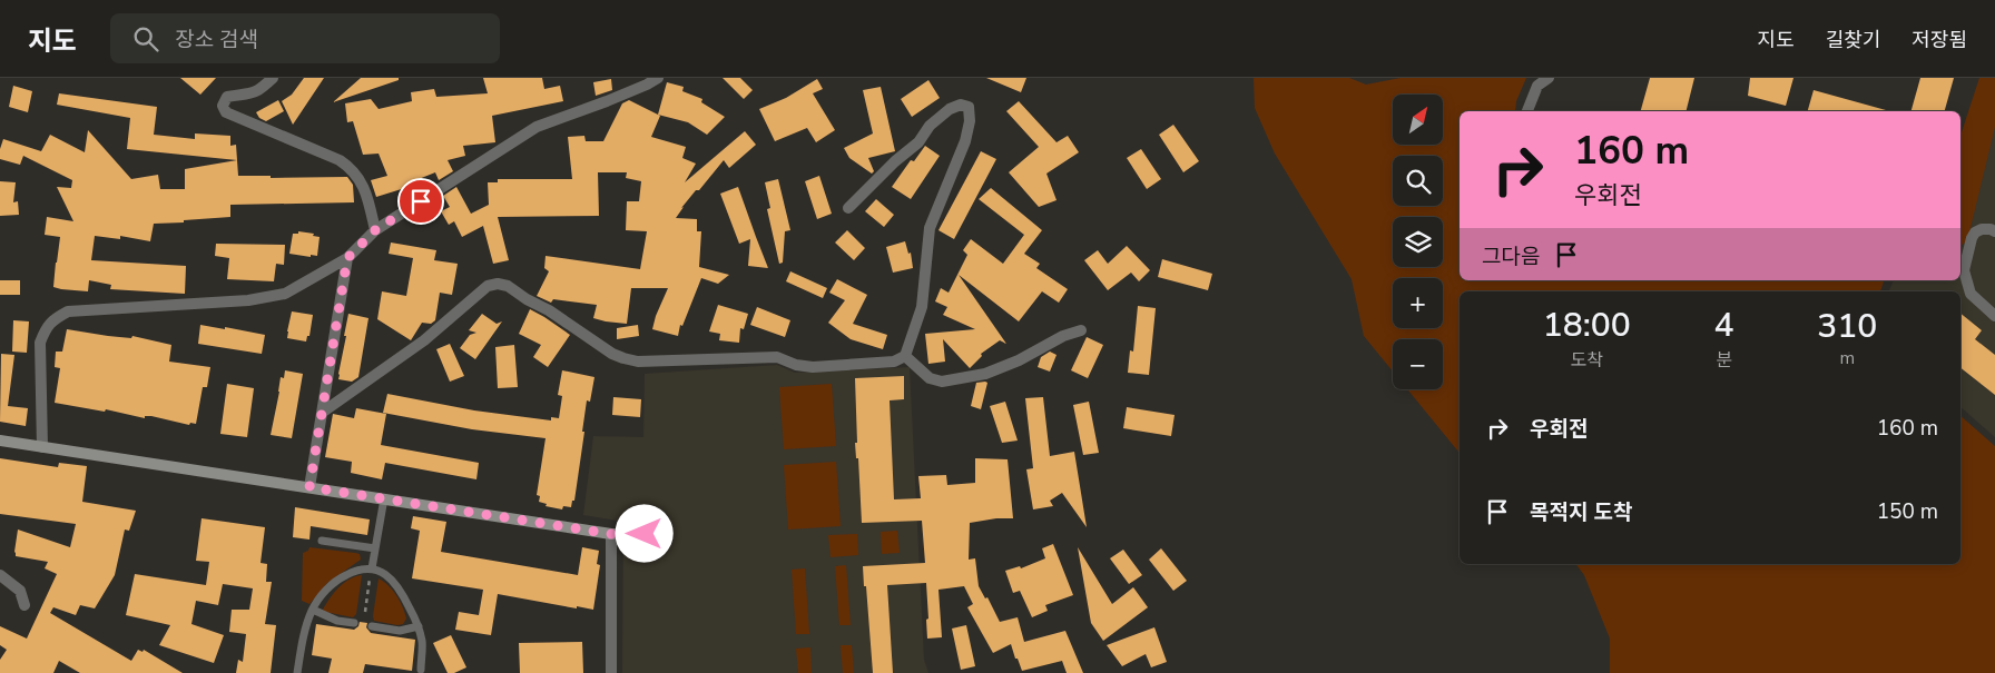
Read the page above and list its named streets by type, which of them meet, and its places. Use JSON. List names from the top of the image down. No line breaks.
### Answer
{"north":"top right","page":{"header":"지도","search":"장소 검색","nav":["지도","길찾기","저장됨"],"map_buttons":["+","−"],"turn":["160 m","우회전"],"then":"그다음","eta":["18:00","도착","4","분","310","m"],"list":[{"name":"우회전","value":"160 m"},{"name":"목적지 도착","value":"150 m"}]}}
